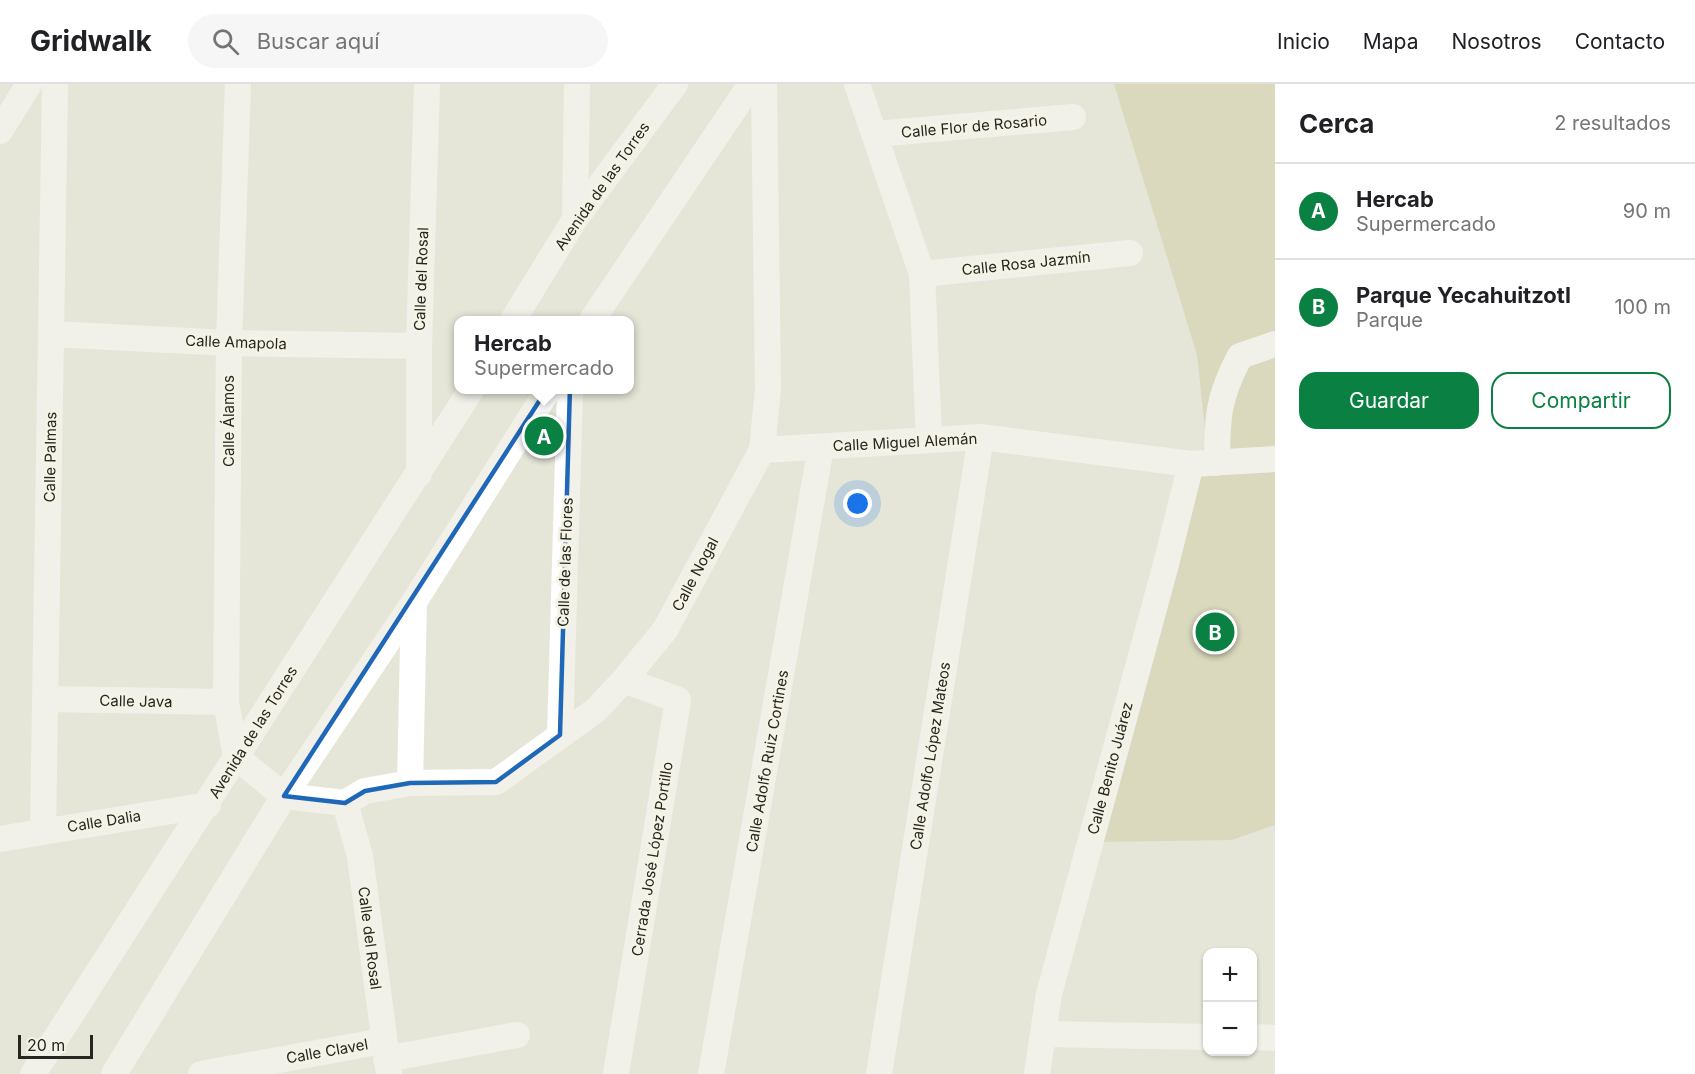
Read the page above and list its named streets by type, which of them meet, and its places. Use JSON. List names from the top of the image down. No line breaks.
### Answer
{"streets":{"street":["Calle Flor de Rosario","Avenida de las Torres","Calle Rosa Jazmín","Calle del Rosal","Calle Amapola","Calle Álamos","Calle Miguel Alemán","Calle Palmas","Calle de las Flores","Calle Nogal","Calle Java","Calle Adolfo López Mateos","Calle Adolfo Ruiz Cortines","Calle Benito Juárez","Calle Dalia","Cerrada José López Portillo","Calle Clavel"]},"crossings":[["Avenida de las Torres","Calle del Rosal"],["Avenida de las Torres","Calle Álamos"],["Avenida de las Torres","Calle Dalia"],["Calle del Rosal","Calle Amapola"],["Calle del Rosal","Calle Nogal"],["Calle del Rosal","Calle Clavel"],["Calle Amapola","Calle Álamos"],["Calle Amapola","Calle Palmas"],["Calle Álamos","Calle Java"],["Calle Miguel Alemán","Calle Nogal"],["Calle Miguel Alemán","Calle Adolfo López Mateos"],["Calle Miguel Alemán","Calle Adolfo Ruiz Cortines"],["Calle Miguel Alemán","Calle Benito Juárez"],["Calle Palmas","Calle Java"],["Calle Palmas","Calle Dalia"],["Calle de las Flores","Calle Nogal"],["Calle Nogal","Cerrada José López Portillo"]],"scale_bar":"20 m","page":{"header":"Gridwalk","search":"Buscar aquí","nav":["Inicio","Mapa","Nosotros","Contacto"],"heading":["Cerca","2 resultados"],"list":[{"mark":"A","name":"Hercab","note":"Supermercado","value":"90 m"},{"mark":"B","name":"Parque Yecahuitzotl","note":"Parque","value":"100 m"}],"popup":["Hercab","Supermercado"],"buttons":["Guardar","Compartir"],"pins":["A","B"],"map_buttons":["+","−"],"scale":"20 m"}}
